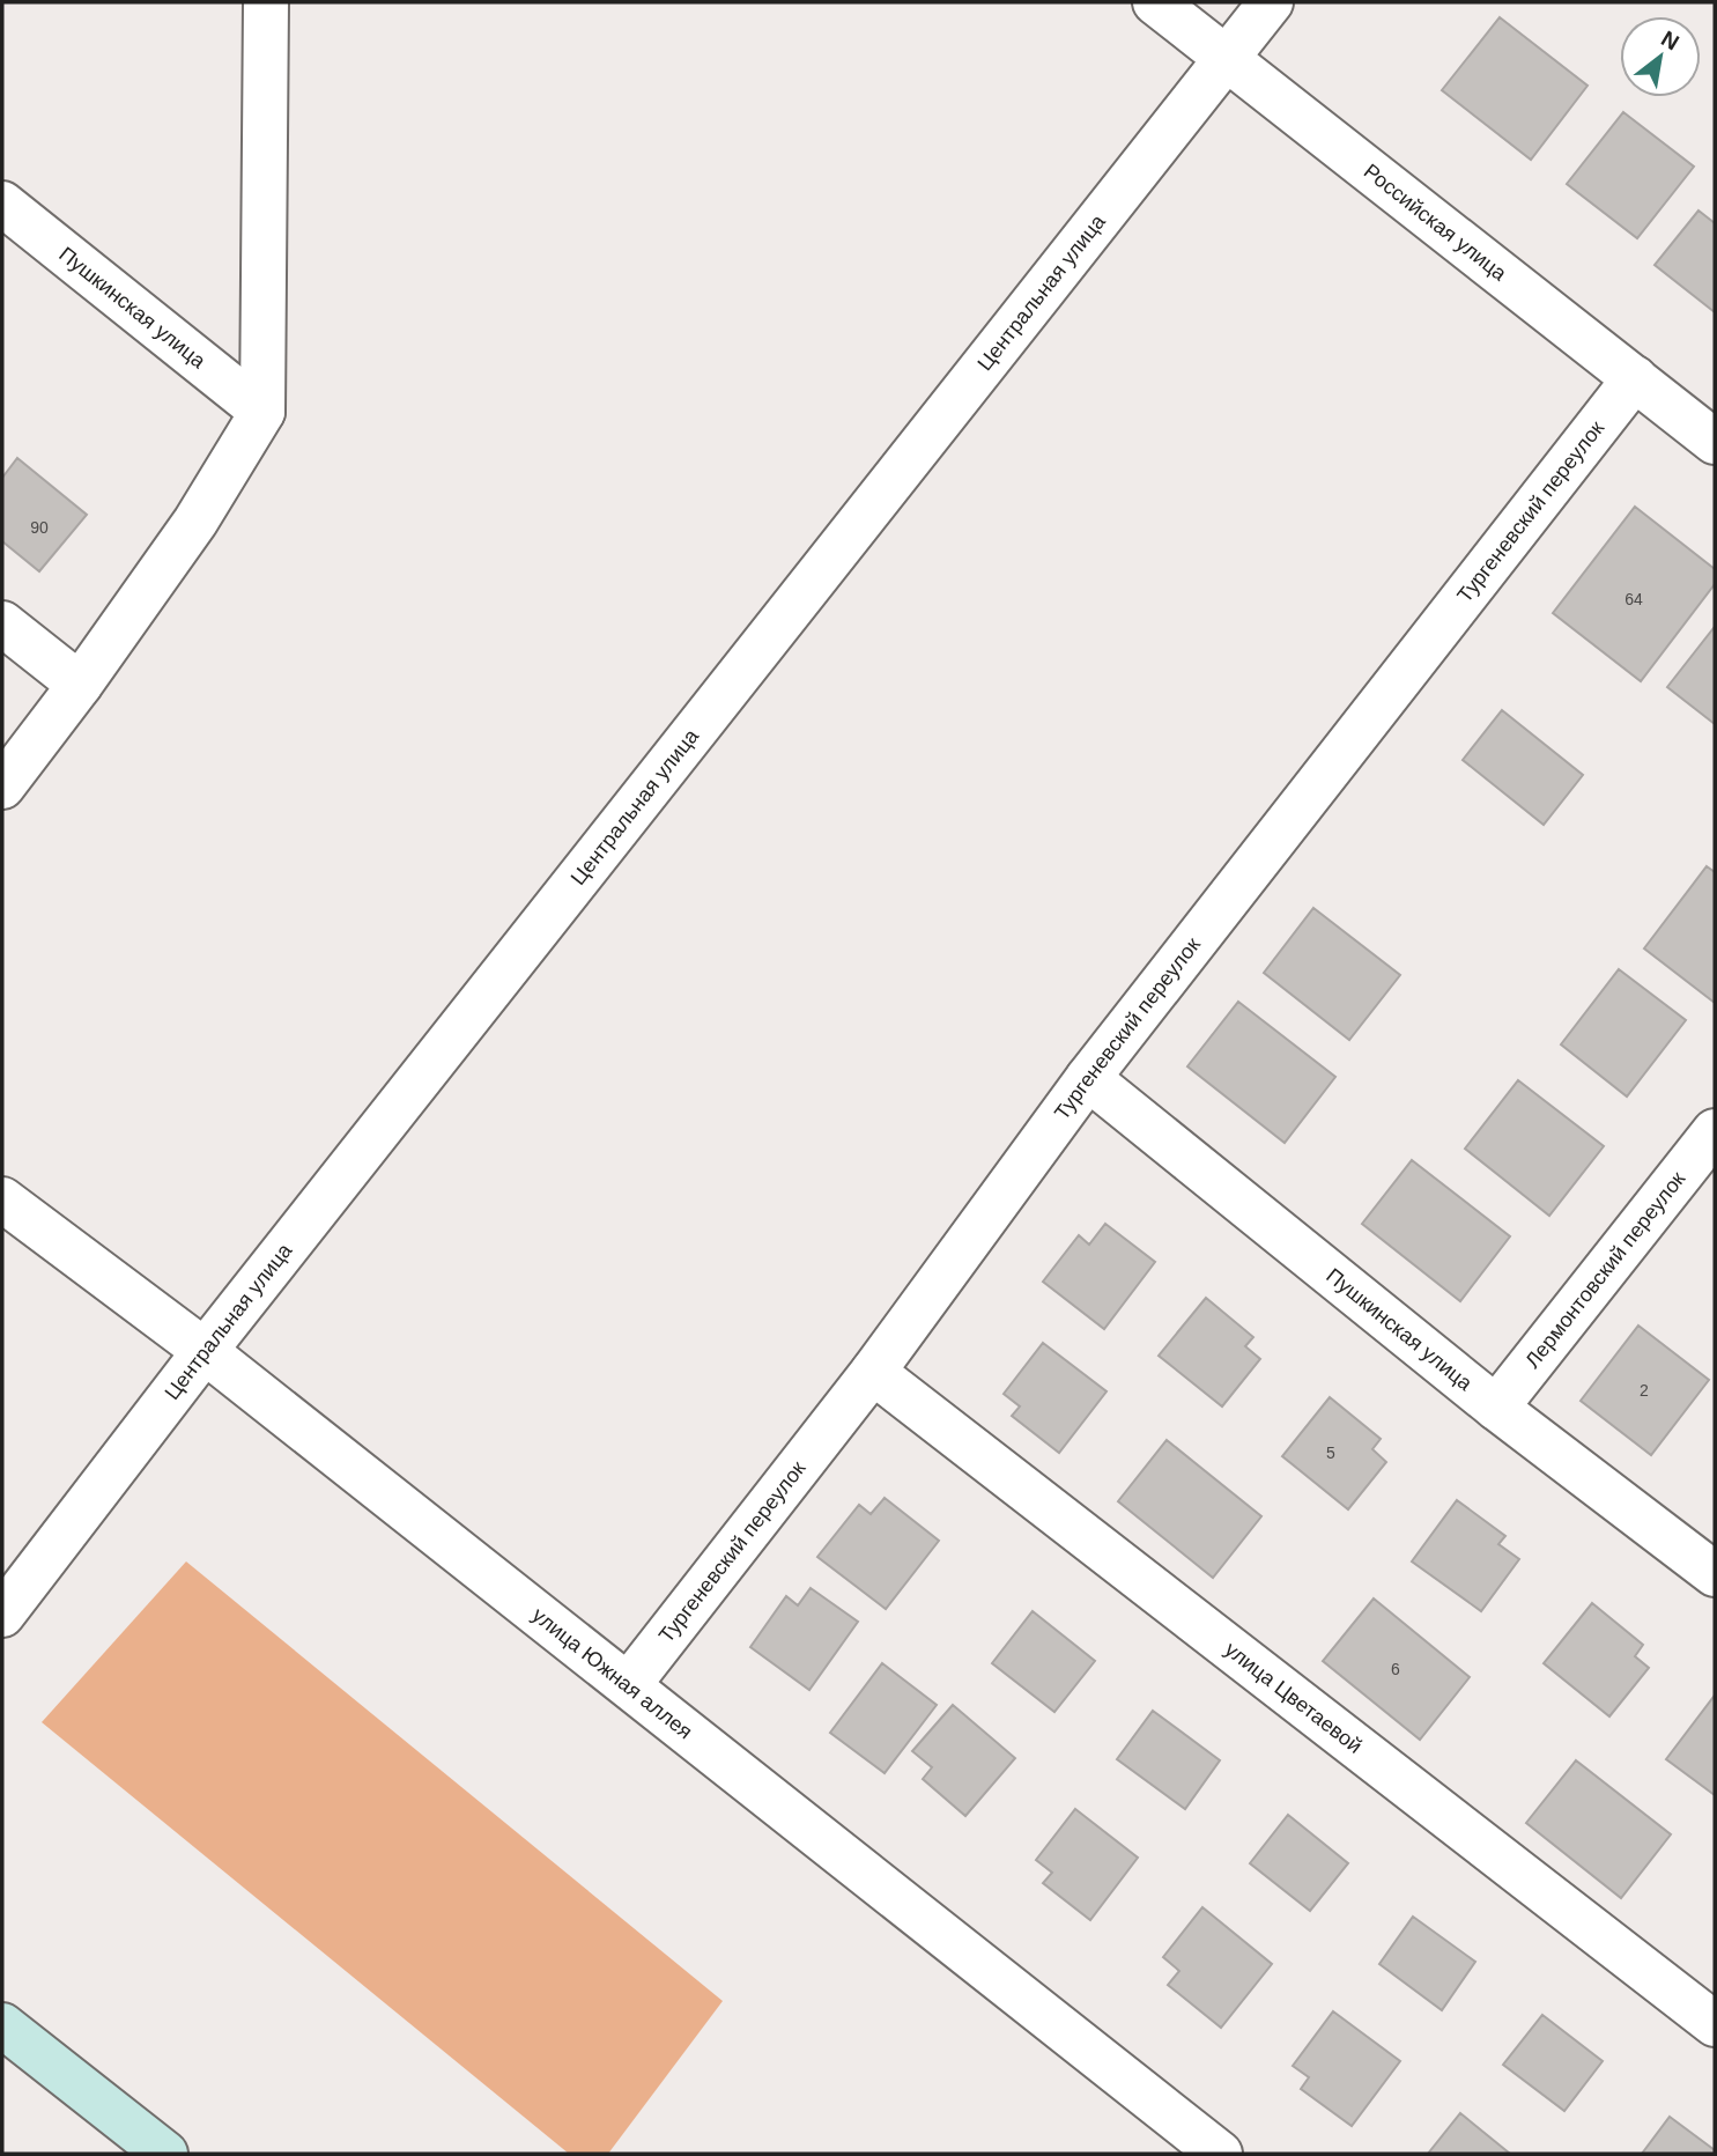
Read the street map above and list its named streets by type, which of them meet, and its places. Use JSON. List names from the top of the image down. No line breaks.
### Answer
{"streets":{"street":["Российская улица","Центральная улица","Пушкинская улица","Тургеневский переулок","Лермонтовский переулок","улица Южная аллея","улица Цветаевой"]},"crossings":[["Российская улица","Центральная улица"],["Российская улица","Тургеневский переулок"],["Центральная улица","улица Южная аллея"],["Пушкинская улица","Тургеневский переулок"],["Пушкинская улица","Лермонтовский переулок"],["Тургеневский переулок","улица Южная аллея"],["Тургеневский переулок","улица Цветаевой"]],"house_numbers":["90","64","2","5","6"],"north":"top right"}
